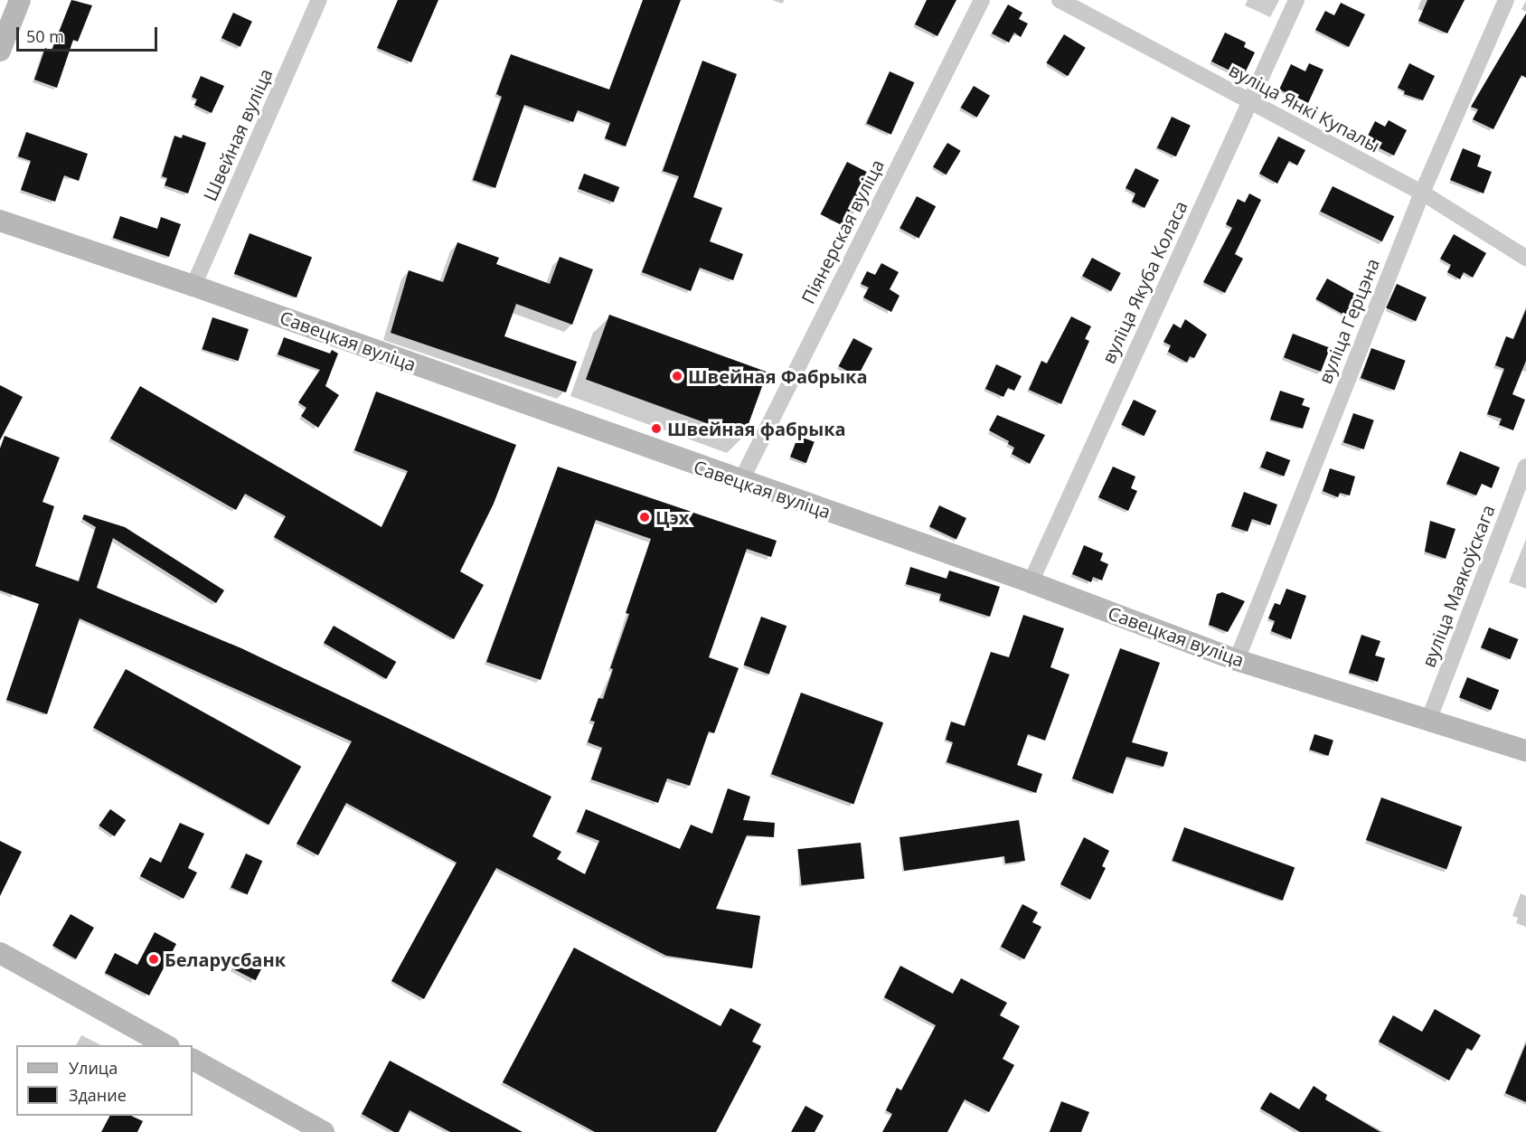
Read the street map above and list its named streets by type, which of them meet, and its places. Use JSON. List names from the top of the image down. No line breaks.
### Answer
{"streets":{"street":["вуліца Янкі Купалы","Швейная вуліца","Піянерская вуліца","вуліца Якуба Коласа","вуліца Герцэна","Савецкая вуліца","вуліца Маякоўскага"]},"crossings":[["вуліца Янкі Купалы","вуліца Якуба Коласа"],["вуліца Янкі Купалы","вуліца Герцэна"],["Швейная вуліца","Савецкая вуліца"],["Піянерская вуліца","Савецкая вуліца"],["вуліца Якуба Коласа","Савецкая вуліца"],["вуліца Герцэна","Савецкая вуліца"],["Савецкая вуліца","вуліца Маякоўскага"]],"places":["Швейная Фабрыка","Швейная фабрыка","Цэх","Беларусбанк"],"legend":["Улица","Здание"],"scale_bar":"50 m"}
